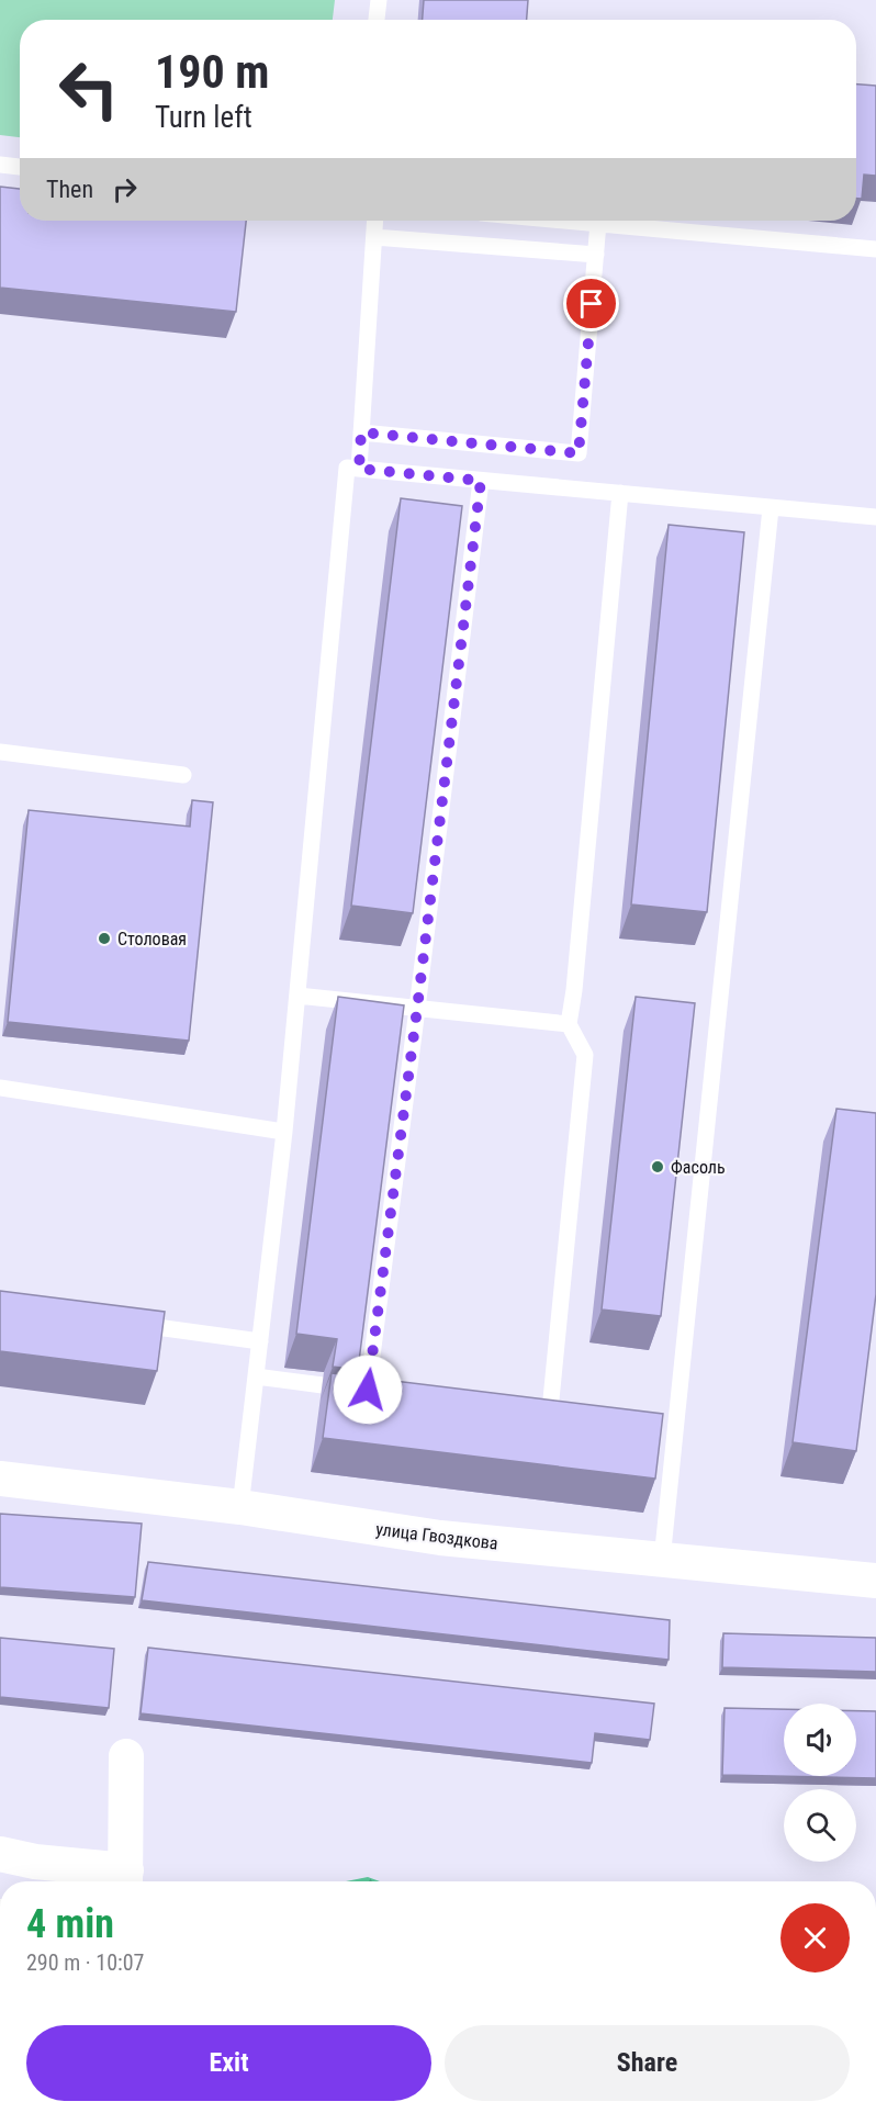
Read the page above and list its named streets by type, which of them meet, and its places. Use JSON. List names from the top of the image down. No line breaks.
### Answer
{"streets":{"street":["улица Гвоздкова"]},"places":["Столовая","Фасоль"],"page":{"turn":["190 m","Turn left"],"then":"Then","heading":["4 min","290 m · 10:07"],"buttons":["Exit","Share"]}}
